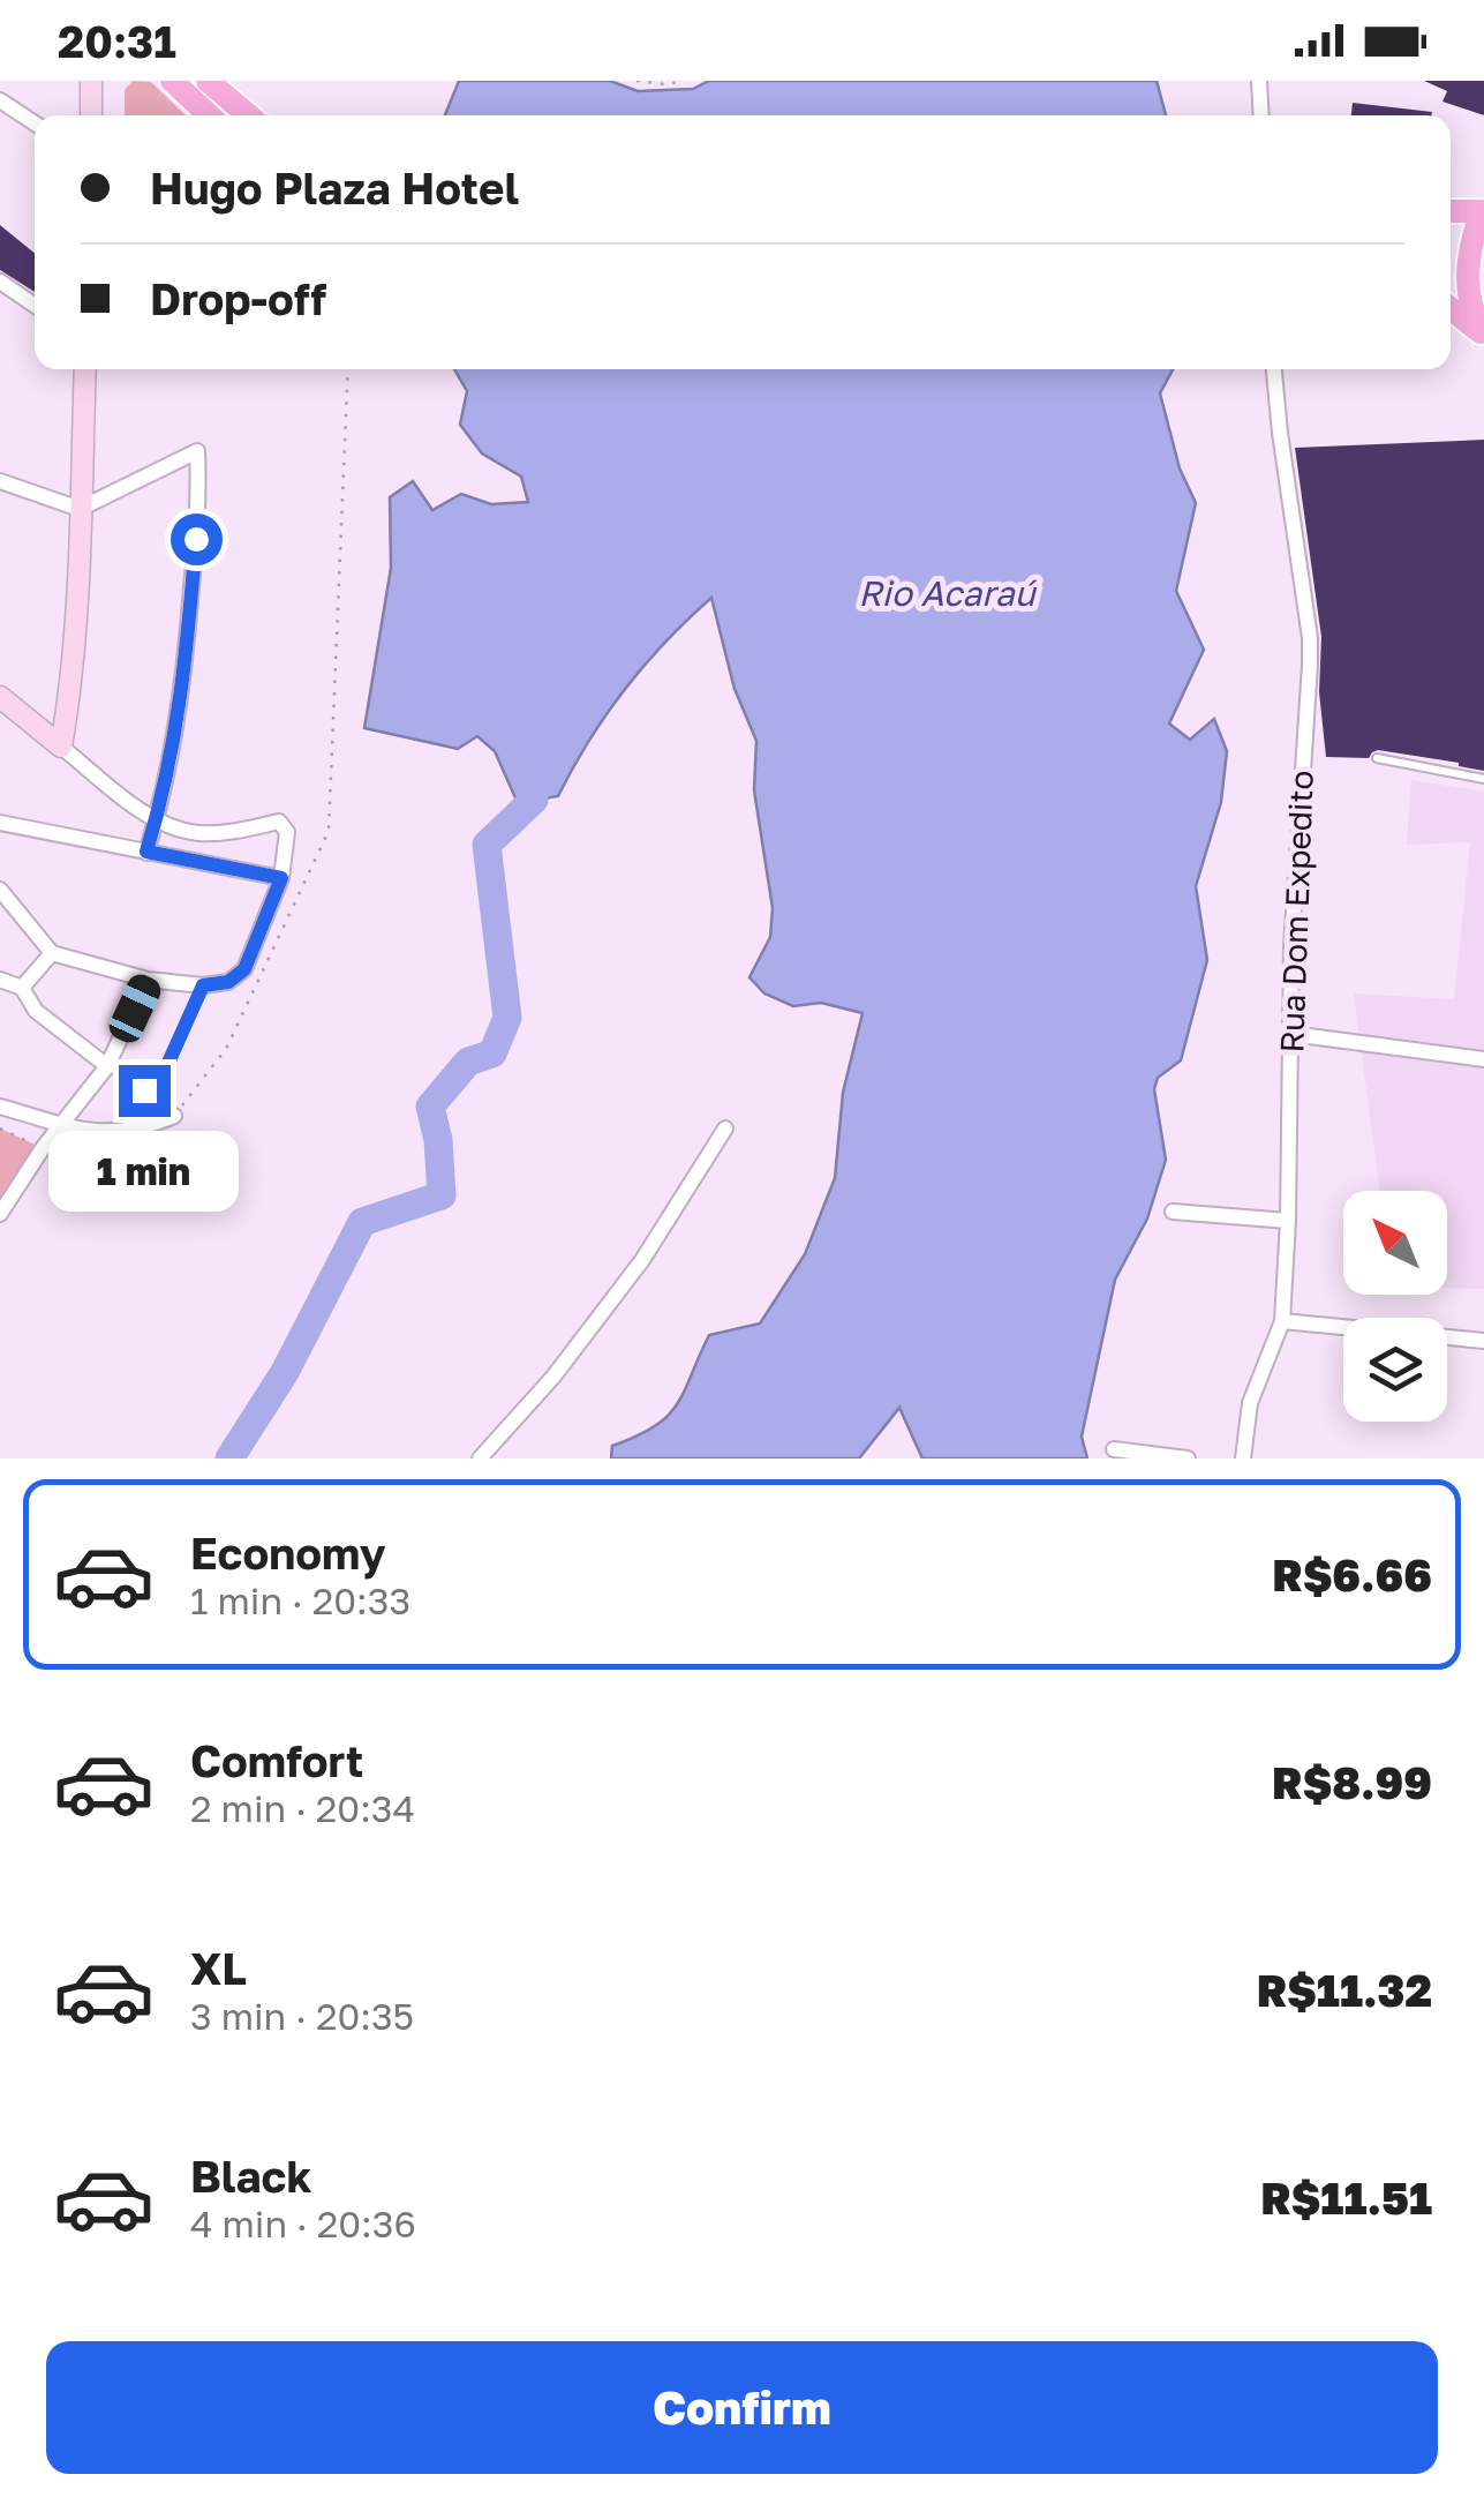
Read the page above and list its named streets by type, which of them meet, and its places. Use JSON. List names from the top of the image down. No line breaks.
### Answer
{"streets":{"street":["Rua Dom Expedito"]},"water":["Rio Acaraú"],"north":"top left","page":{"status":"20:31","banner":["Hugo Plaza Hotel","Drop-off"],"bubble":"1 min","list":[{"name":"Economy","note":"1 min · 20:33","value":"R$6.66"},{"name":"Comfort","note":"2 min · 20:34","value":"R$8.99"},{"name":"XL","note":"3 min · 20:35","value":"R$11.32"},{"name":"Black","note":"4 min · 20:36","value":"R$11.51"}],"buttons":"Confirm"}}
